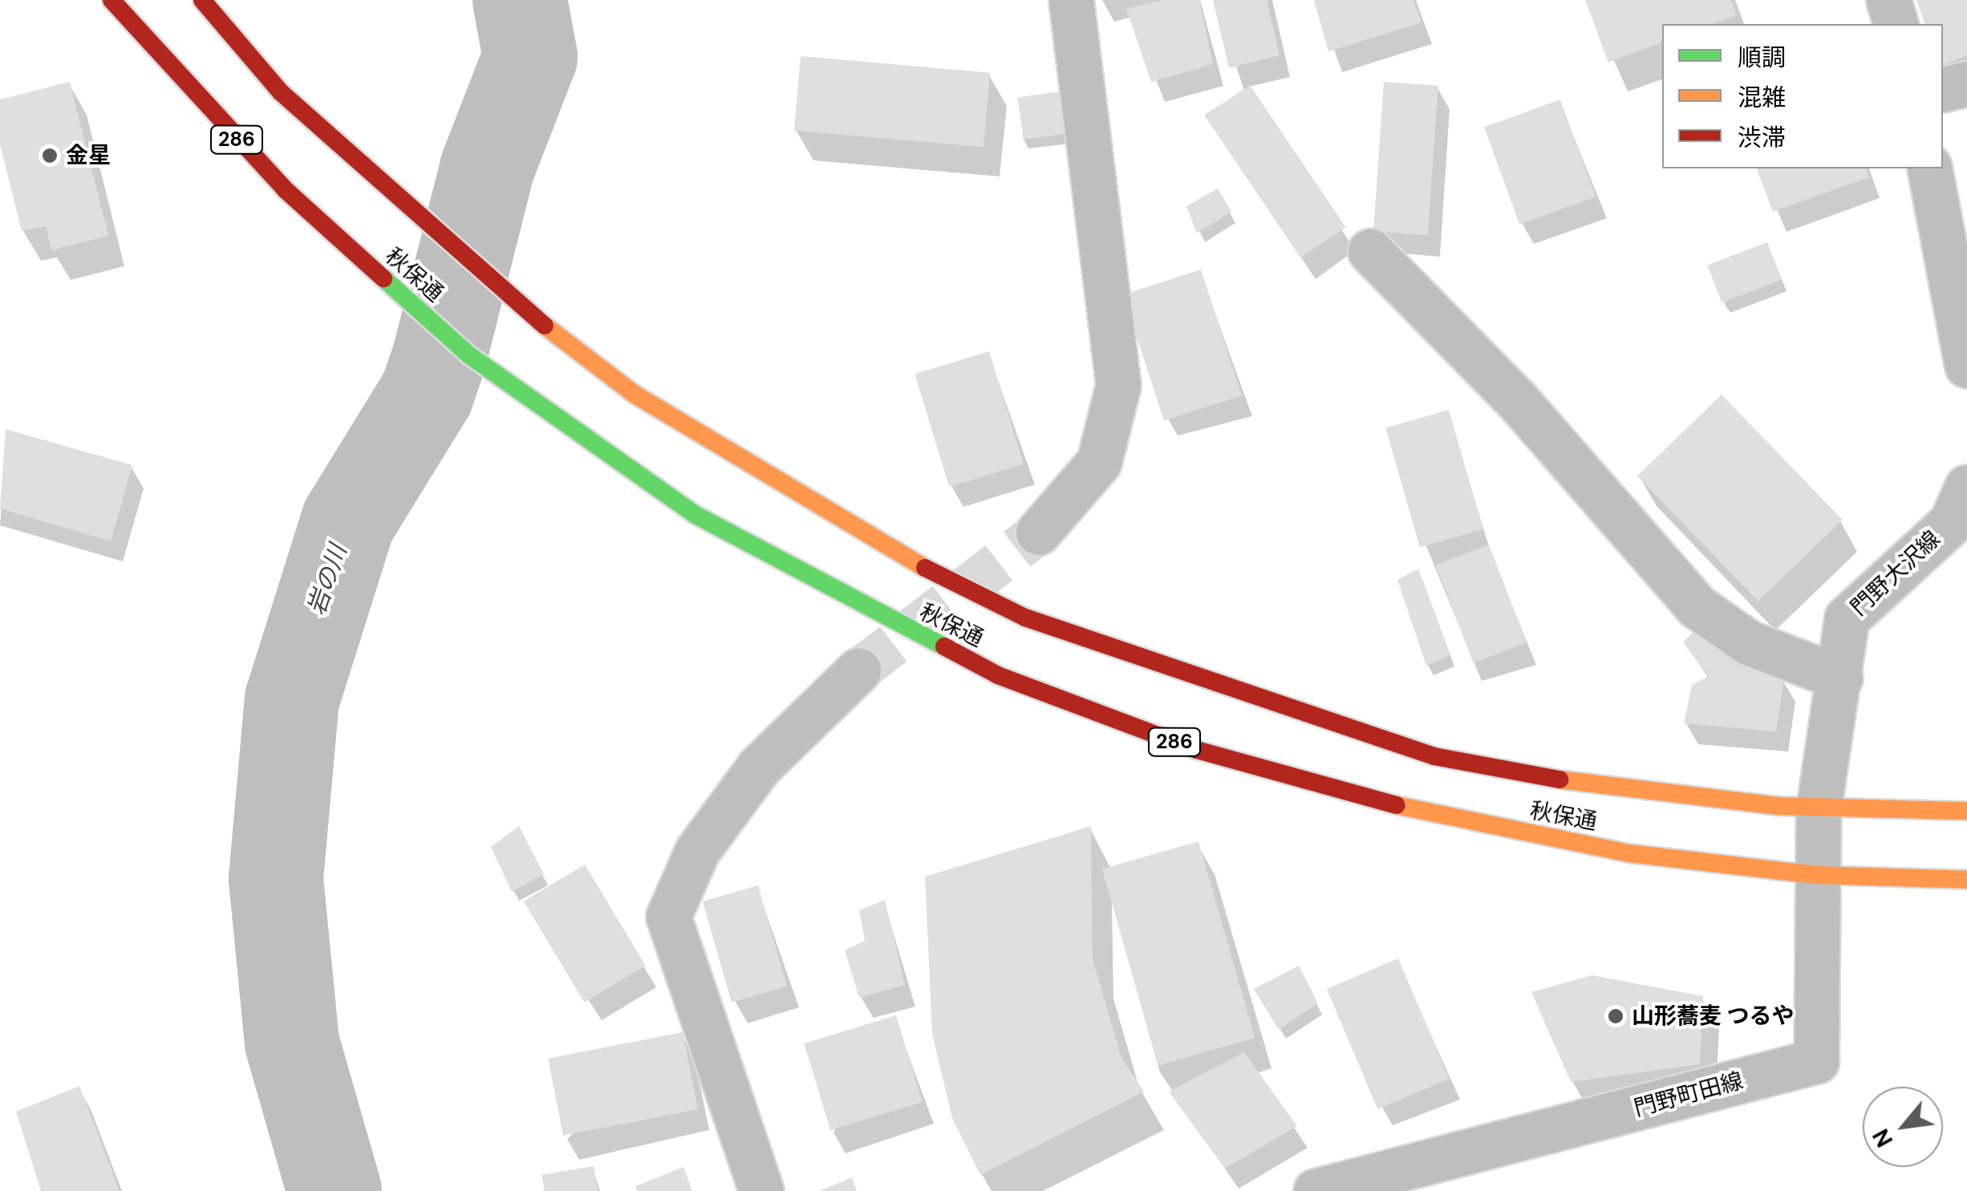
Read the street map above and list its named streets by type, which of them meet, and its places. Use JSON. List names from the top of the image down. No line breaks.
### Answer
{"streets":{"highway":["286","秋保通"],"street":["門野大沢線","門野町田線"]},"crossings":[["秋保通","門野大沢線"],["秋保通","門野町田線"],["門野大沢線","門野町田線"]],"water":["岩の川"],"places":["金星","山形蕎麦 つるや"],"legend":["順調","混雑","渋滞"],"north":"bottom left"}
